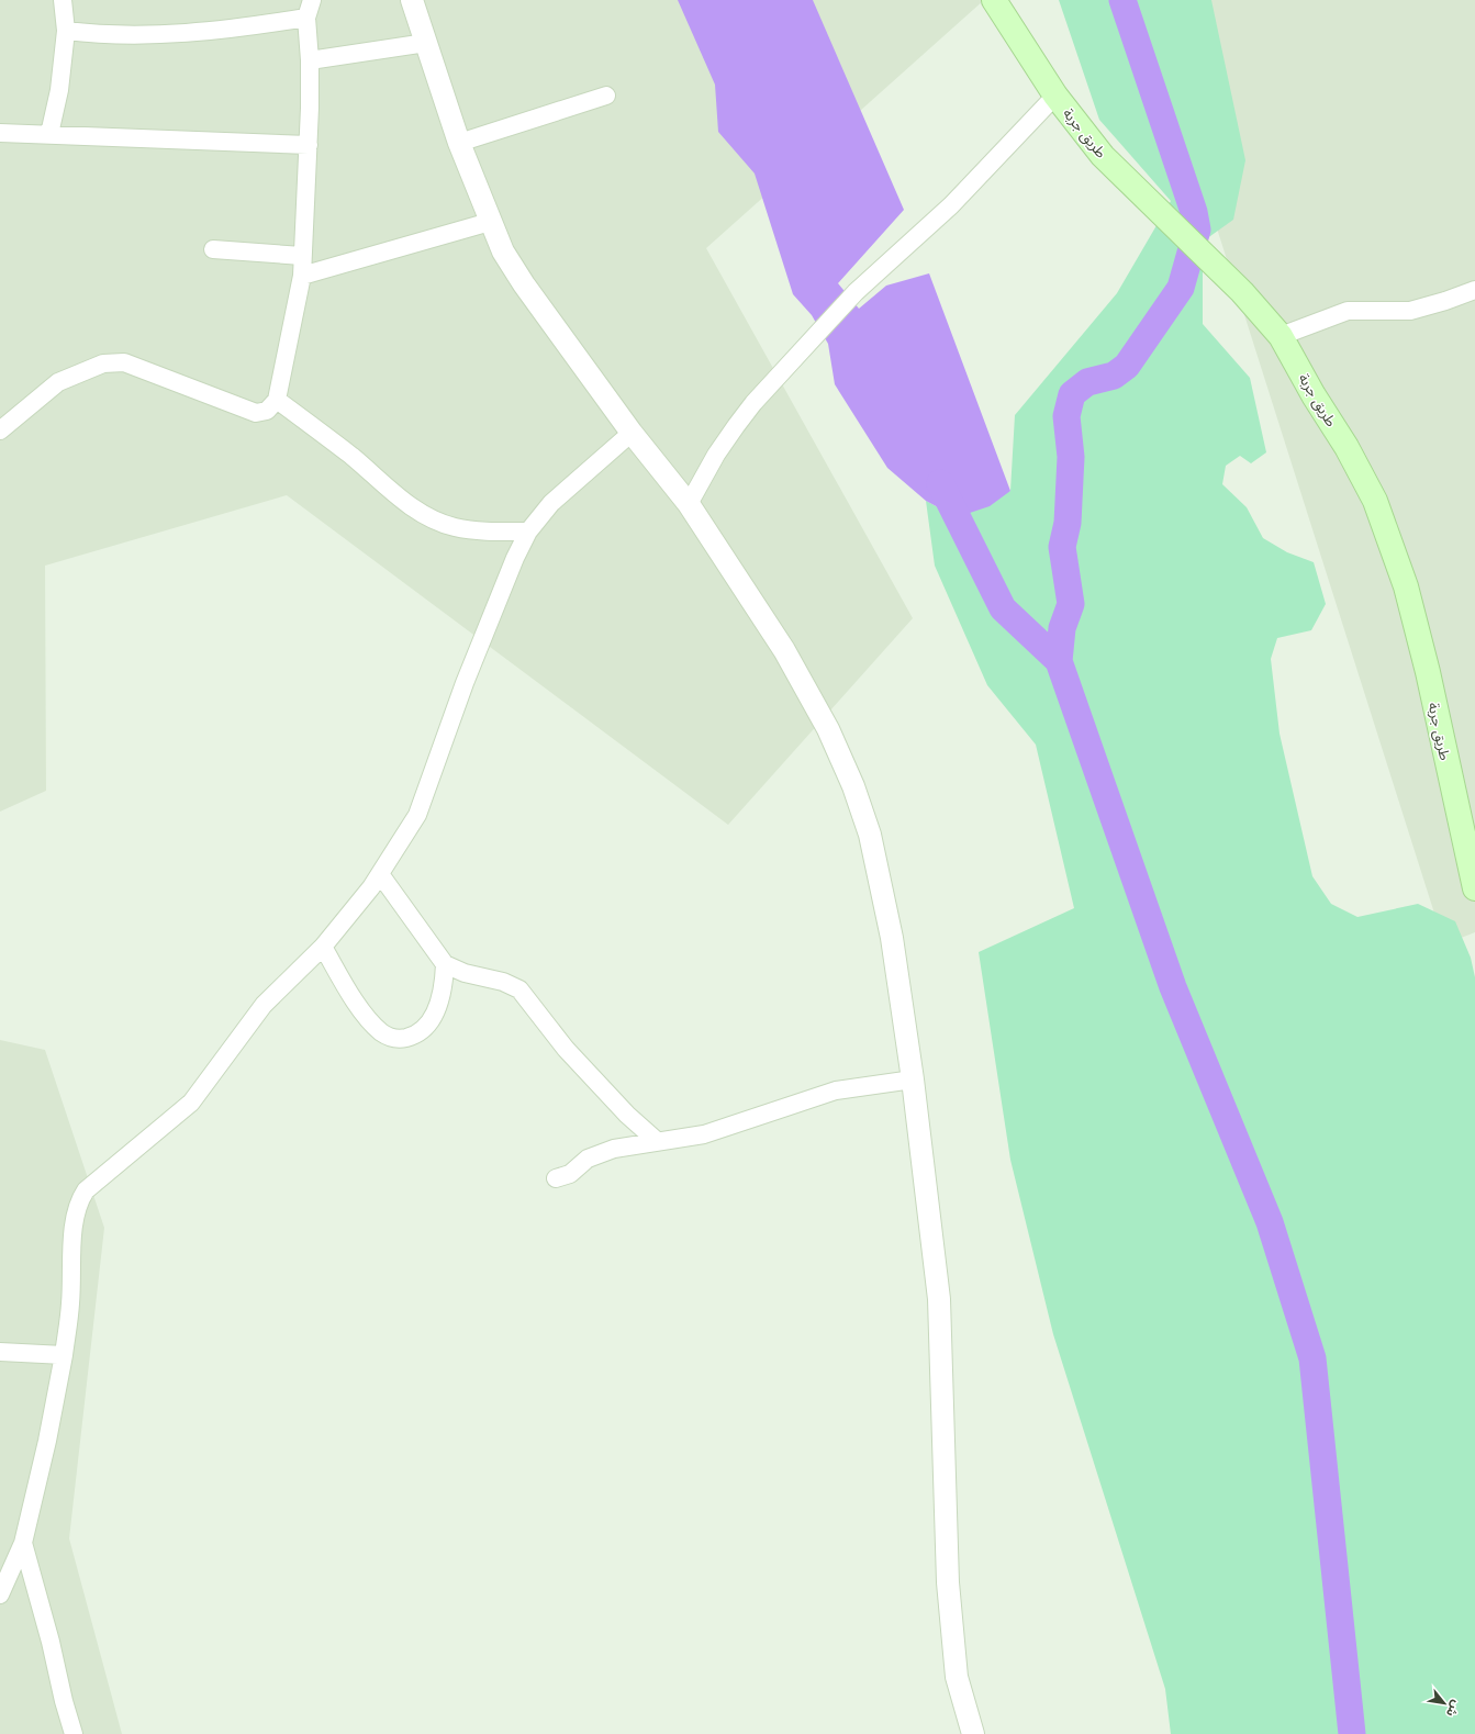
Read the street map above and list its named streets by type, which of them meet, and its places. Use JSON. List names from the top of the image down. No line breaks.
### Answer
{"streets":{"main road":["طريق جربة"]},"north":"bottom right"}
